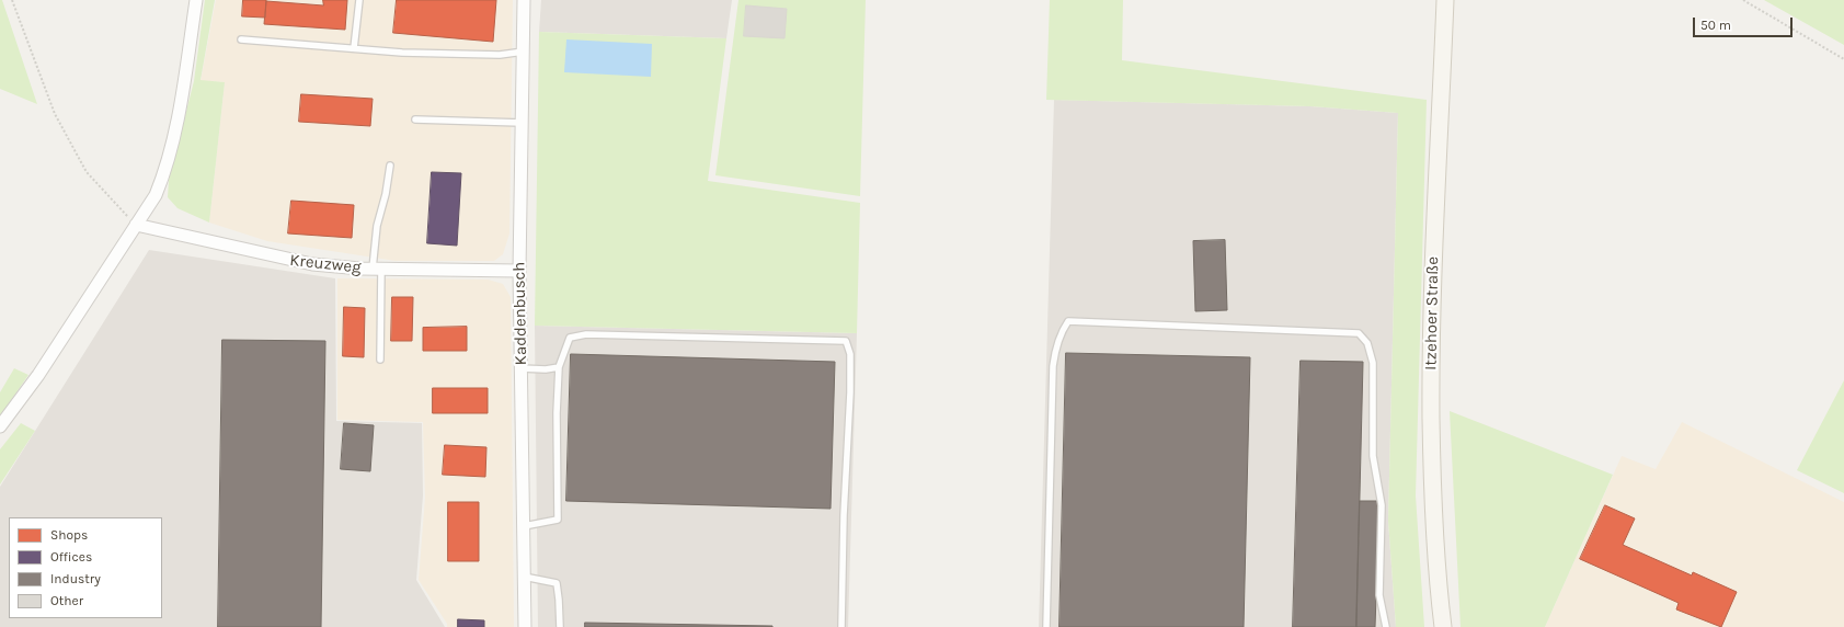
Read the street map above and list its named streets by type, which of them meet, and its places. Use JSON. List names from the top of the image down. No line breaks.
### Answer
{"streets":{"main road":["Itzehoer Straße"],"street":["Kreuzweg","Kaddenbusch"]},"crossings":[["Kreuzweg","Kaddenbusch"]],"legend":["Shops","Offices","Industry","Other"],"scale_bar":"50 m"}
